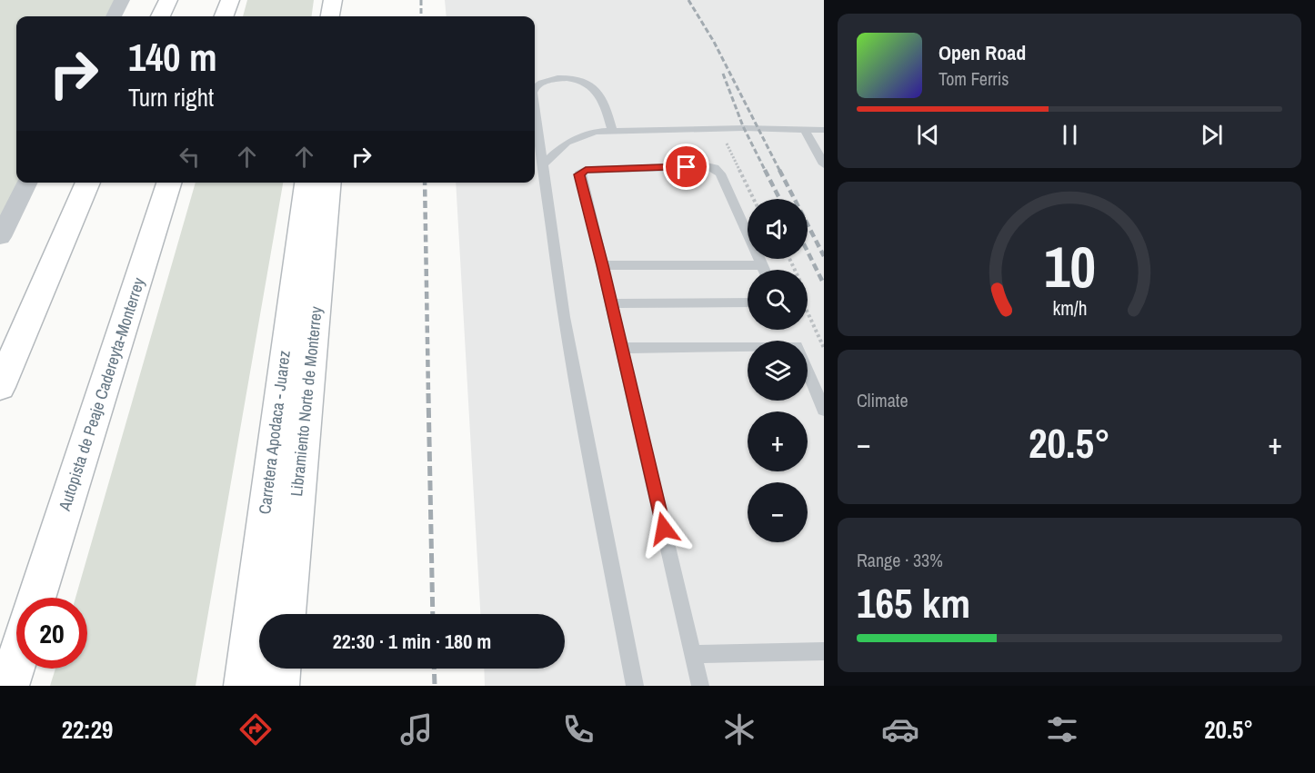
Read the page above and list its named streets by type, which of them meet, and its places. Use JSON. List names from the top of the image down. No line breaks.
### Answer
{"streets":{"main road":["Autopista de Peaje Cadereyta-Monterrey","Libramiento Norte de Monterrey","Carretera Apodaca - Juarez"]},"page":{"turn":["140 m","Turn right"],"song":["Open Road","Tom Ferris"],"map_buttons":["+","−"],"tile":["Climate",["Range · 33%","165 km"]],"heat":["−","20.5°","+"],"limit":"20","trip":"22:30 · 1 min · 180 m","tabs":["22:29","20.5°"],"gauge":["10","km/h"]}}
